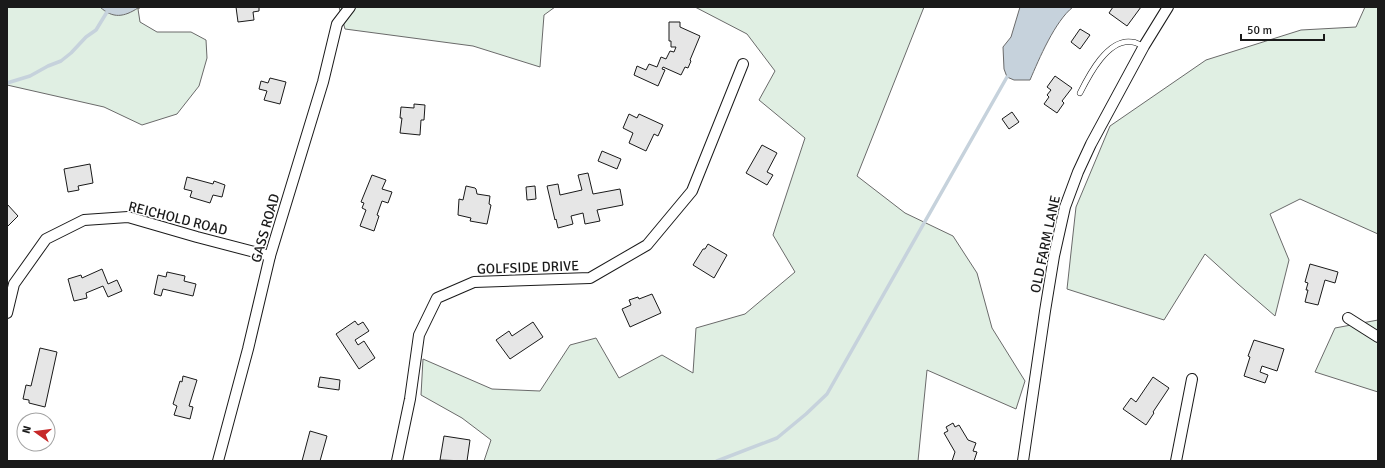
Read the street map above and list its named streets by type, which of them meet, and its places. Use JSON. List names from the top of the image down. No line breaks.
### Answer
{"streets":{"street":["REICHOLD ROAD","GASS ROAD","OLD FARM LANE","GOLFSIDE DRIVE"]},"crossings":[["REICHOLD ROAD","GASS ROAD"]],"scale_bar":"50 m","north":"left"}
